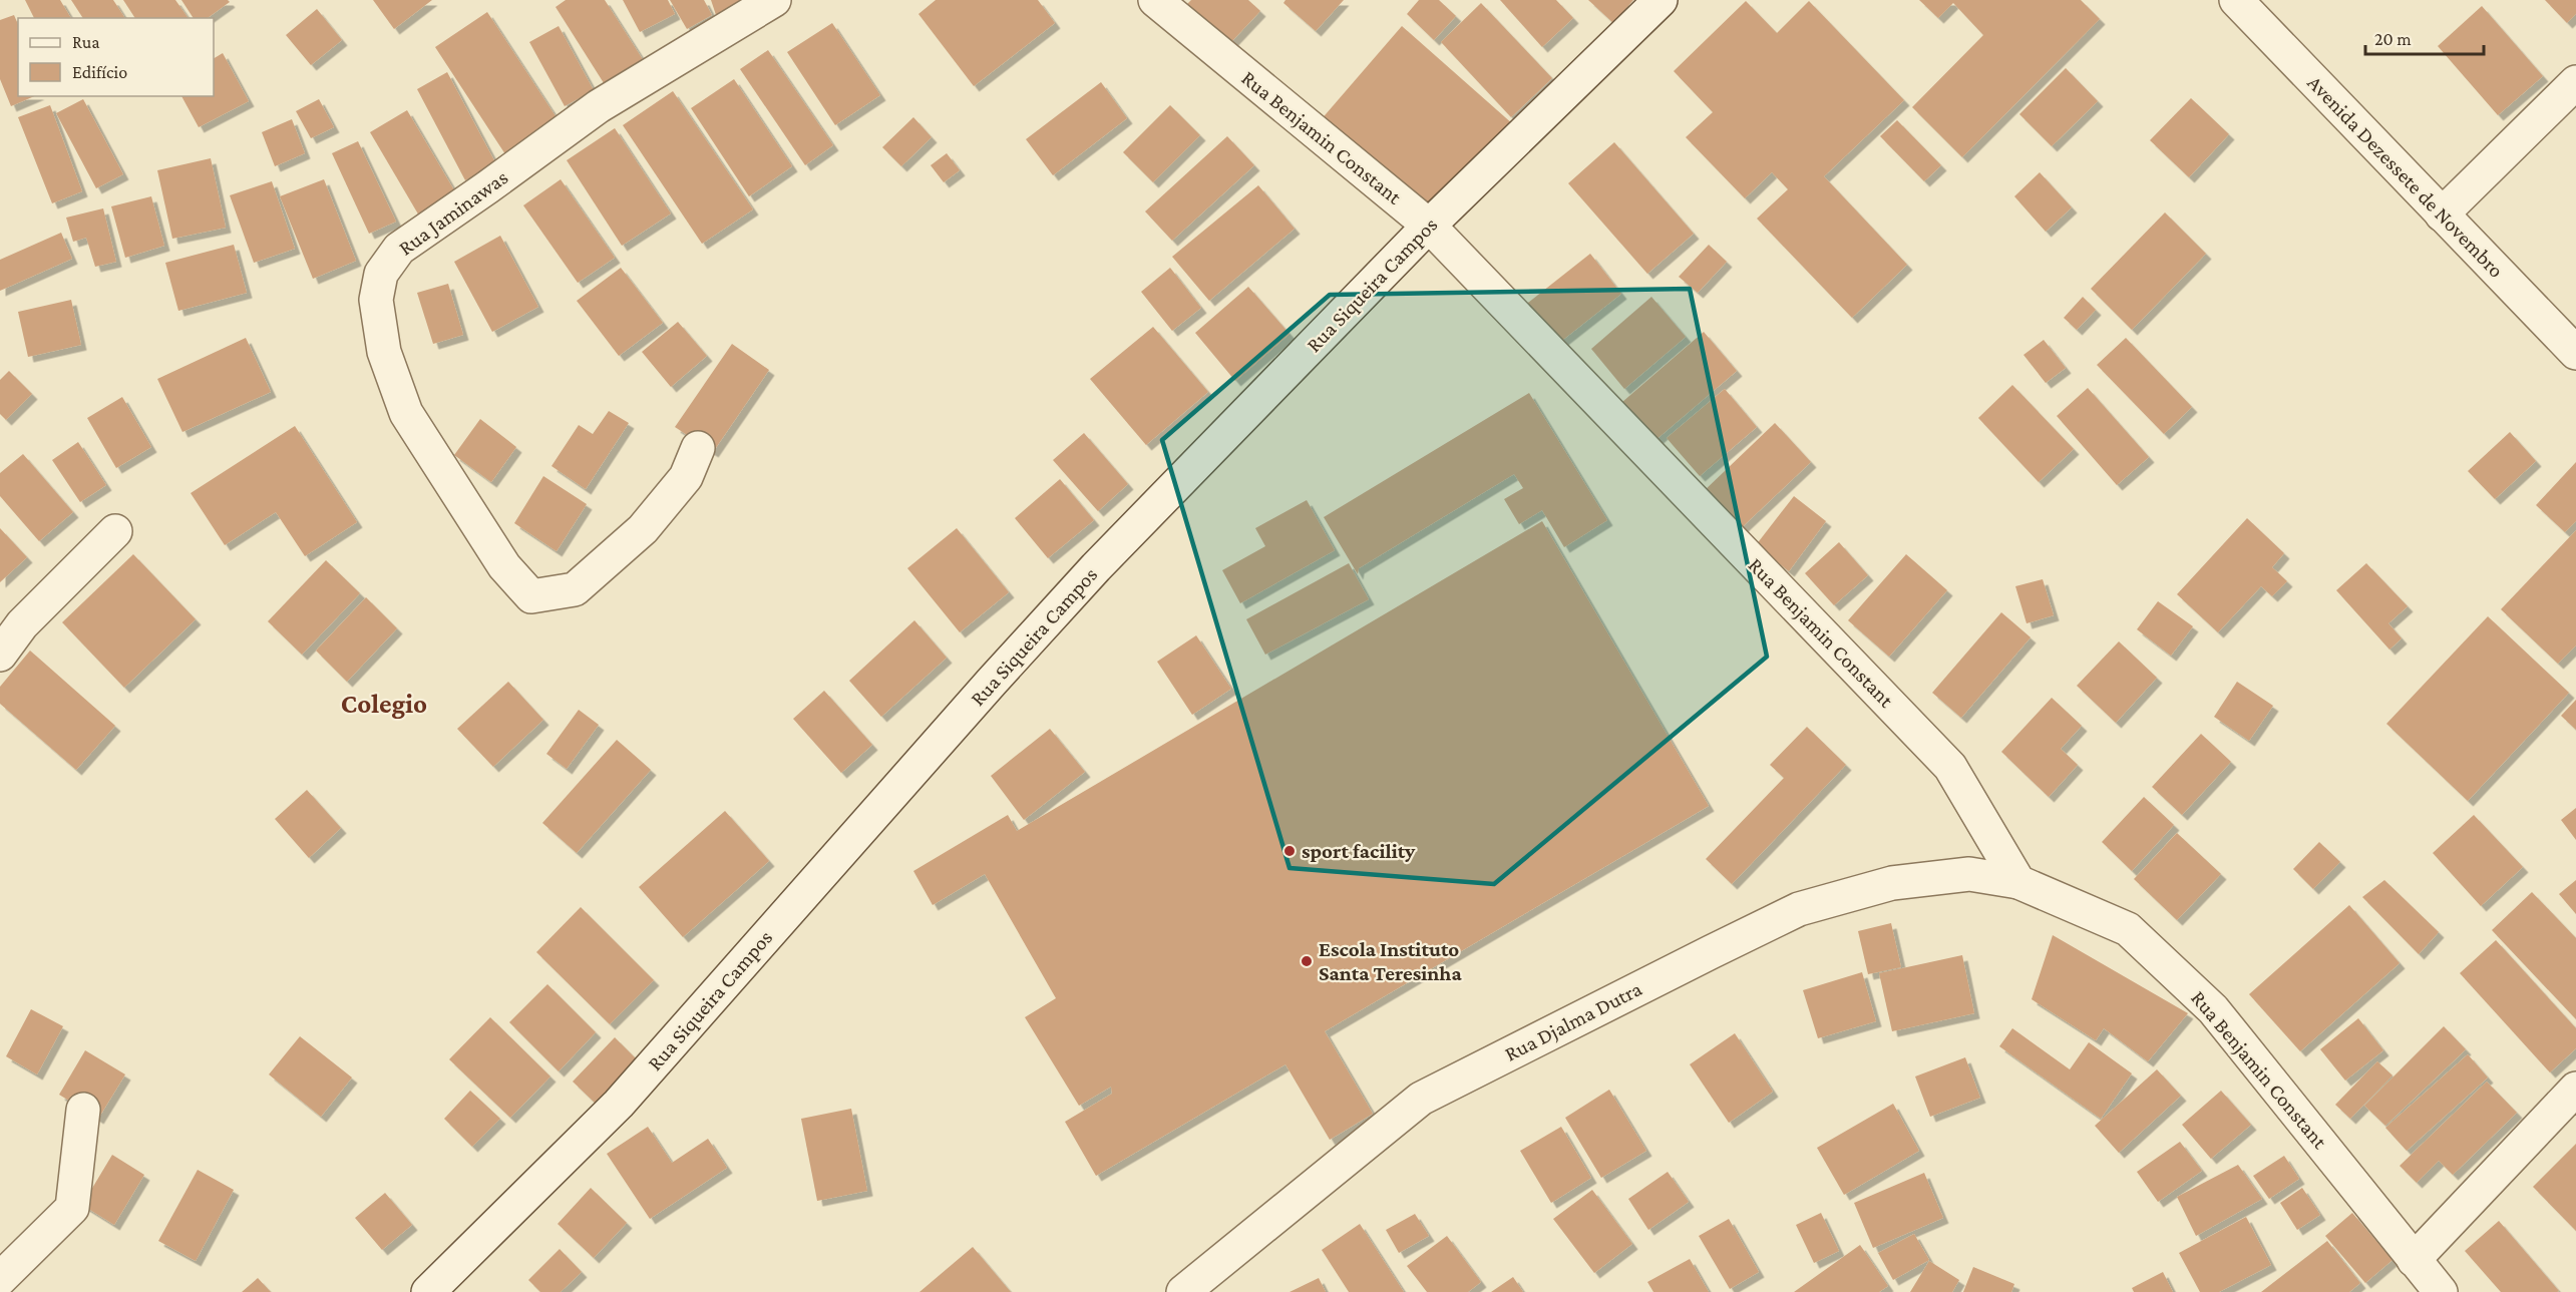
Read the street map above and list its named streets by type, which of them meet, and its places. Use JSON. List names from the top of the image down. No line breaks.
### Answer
{"streets":{"street":["Rua Benjamin Constant","Avenida Dezessete de Novembro","Rua Jaminawas","Rua Siqueira Campos","Rua Djalma Dutra"]},"crossings":[["Rua Benjamin Constant","Rua Siqueira Campos"],["Rua Benjamin Constant","Rua Djalma Dutra"]],"districts":["Colegio"],"places":["sport facility","Escola Instituto Santa Teresinha"],"legend":["Rua","Edifício"],"scale_bar":"20 m"}
